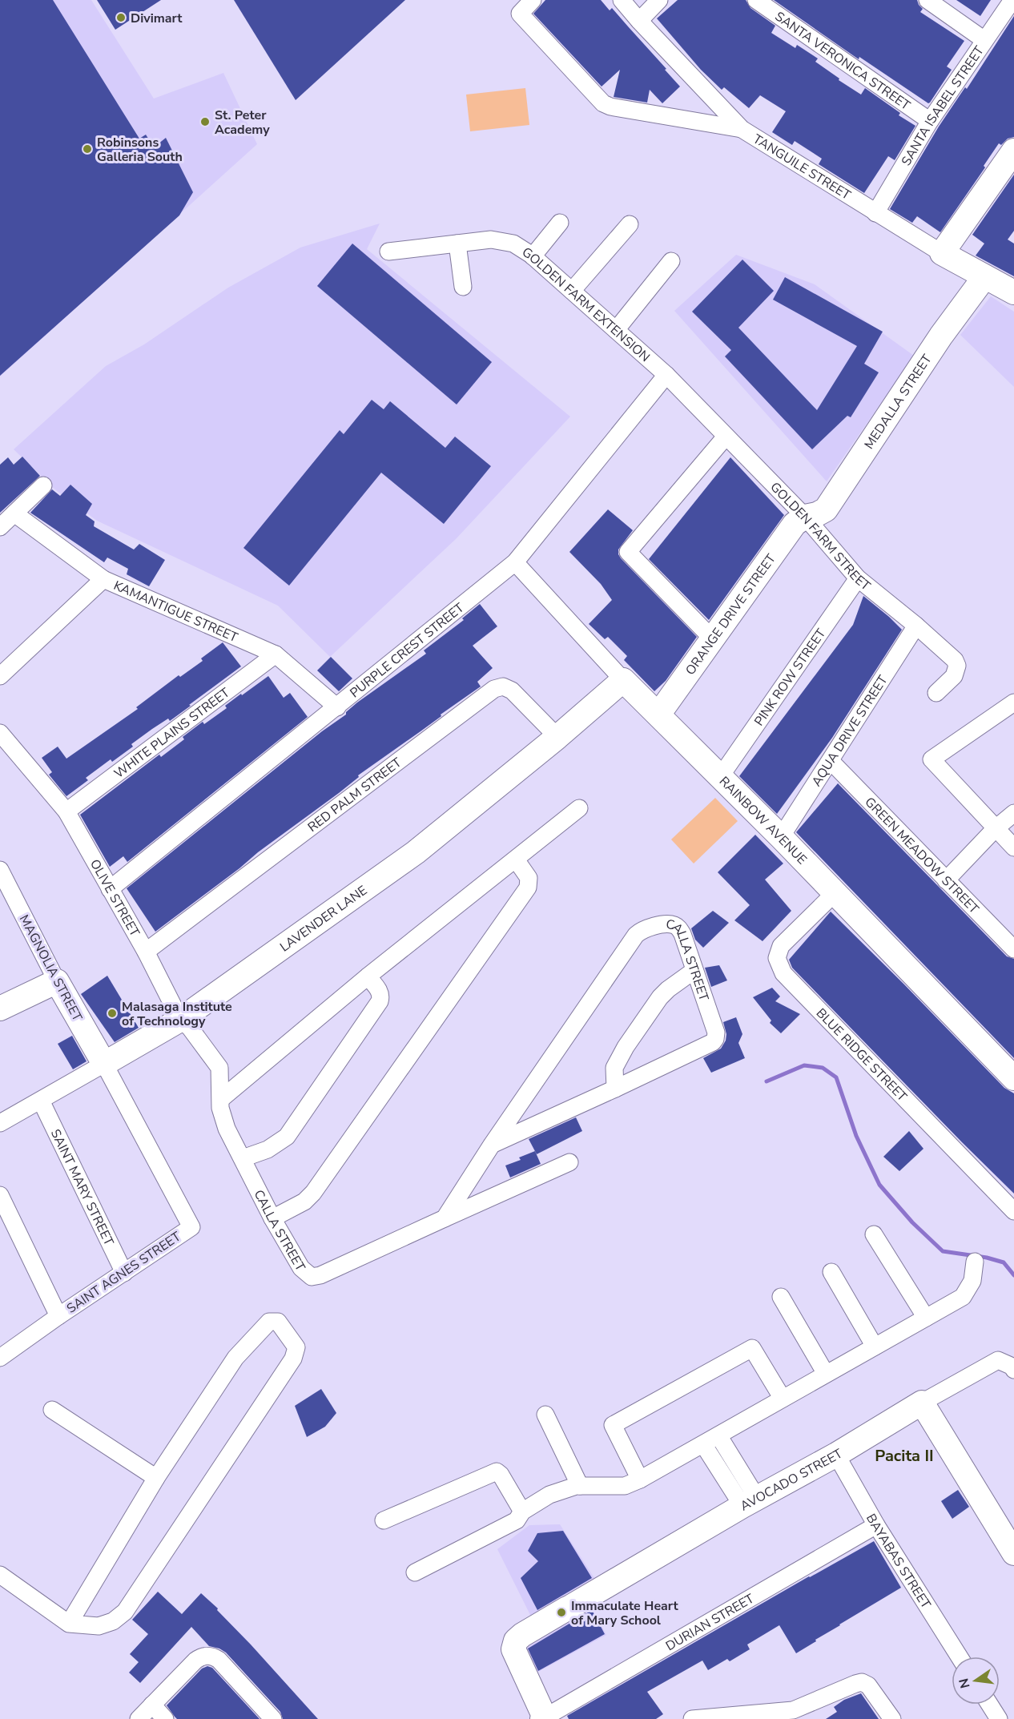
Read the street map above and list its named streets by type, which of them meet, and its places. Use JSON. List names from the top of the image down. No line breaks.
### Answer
{"streets":{"street":["SANTA VERONICA STREET","SANTA ISABEL STREET","TANGUILE STREET","GOLDEN FARM EXTENSION","MEDALLA STREET","GOLDEN FARM STREET","KAMANTIGUE STREET","ORANGE DRIVE STREET","PURPLE CREST STREET","PINK ROW STREET","AQUA DRIVE STREET","WHITE PLAINS STREET","RED PALM STREET","RAINBOW AVENUE","GREEN MEADOW STREET","OLIVE STREET","LAVENDER LANE","CALLA STREET","MAGNOLIA STREET","BLUE RIDGE STREET","SAINT MARY STREET","SAINT AGNES STREET","AVOCADO STREET","BAYABAS STREET","DURIAN STREET"]},"crossings":[["SANTA VERONICA STREET","SANTA ISABEL STREET"],["SANTA ISABEL STREET","TANGUILE STREET"],["TANGUILE STREET","MEDALLA STREET"],["GOLDEN FARM EXTENSION","GOLDEN FARM STREET"],["GOLDEN FARM EXTENSION","PURPLE CREST STREET"],["MEDALLA STREET","GOLDEN FARM STREET"],["MEDALLA STREET","ORANGE DRIVE STREET"],["GOLDEN FARM STREET","ORANGE DRIVE STREET"],["GOLDEN FARM STREET","PURPLE CREST STREET"],["GOLDEN FARM STREET","PINK ROW STREET"],["GOLDEN FARM STREET","AQUA DRIVE STREET"],["KAMANTIGUE STREET","PURPLE CREST STREET"],["KAMANTIGUE STREET","WHITE PLAINS STREET"],["ORANGE DRIVE STREET","RAINBOW AVENUE"],["PURPLE CREST STREET","RAINBOW AVENUE"],["PURPLE CREST STREET","OLIVE STREET"],["PINK ROW STREET","RAINBOW AVENUE"],["AQUA DRIVE STREET","RAINBOW AVENUE"],["AQUA DRIVE STREET","GREEN MEADOW STREET"],["WHITE PLAINS STREET","OLIVE STREET"],["RED PALM STREET","OLIVE STREET"],["RED PALM STREET","LAVENDER LANE"],["RAINBOW AVENUE","LAVENDER LANE"],["RAINBOW AVENUE","BLUE RIDGE STREET"],["OLIVE STREET","LAVENDER LANE"],["OLIVE STREET","CALLA STREET"],["LAVENDER LANE","MAGNOLIA STREET"],["LAVENDER LANE","SAINT MARY STREET"],["LAVENDER LANE","SAINT AGNES STREET"],["MAGNOLIA STREET","SAINT AGNES STREET"],["SAINT MARY STREET","SAINT AGNES STREET"],["AVOCADO STREET","BAYABAS STREET"],["AVOCADO STREET","DURIAN STREET"],["BAYABAS STREET","DURIAN STREET"]],"districts":["Pacita II"],"places":["Divimart","St. Peter Academy","Robinsons Galleria South","Malasaga Institute of Technology","Immaculate Heart of Mary School"],"north":"left"}
